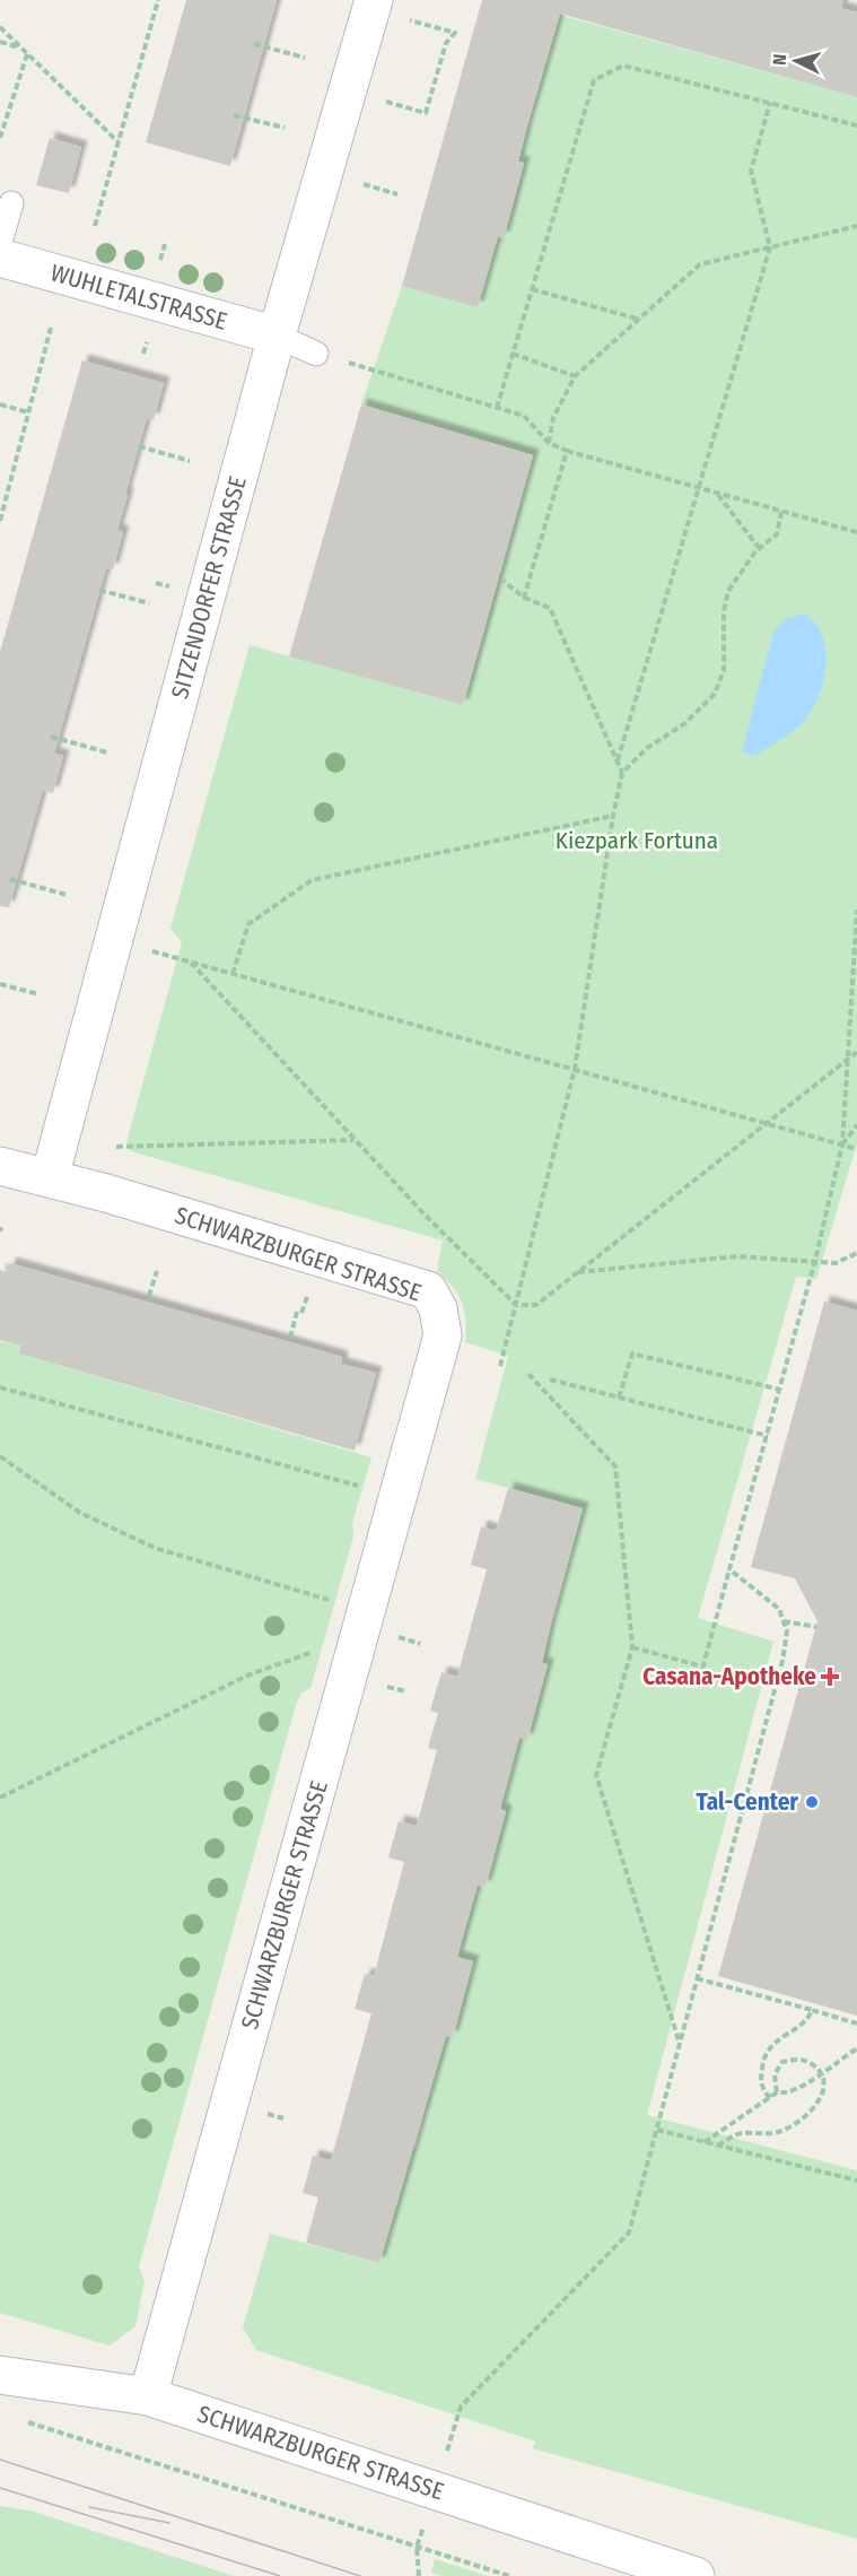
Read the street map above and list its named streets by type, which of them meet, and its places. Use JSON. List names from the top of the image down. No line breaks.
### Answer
{"streets":{"street":["WUHLETALSTRASSE","SITZENDORFER STRASSE","SCHWARZBURGER STRASSE"]},"crossings":[["WUHLETALSTRASSE","SITZENDORFER STRASSE"],["SITZENDORFER STRASSE","SCHWARZBURGER STRASSE"]],"parks":["Kiezpark Fortuna"],"places":{"health":["Casana-Apotheke"],"other":["Tal-Center"]},"north":"left"}
